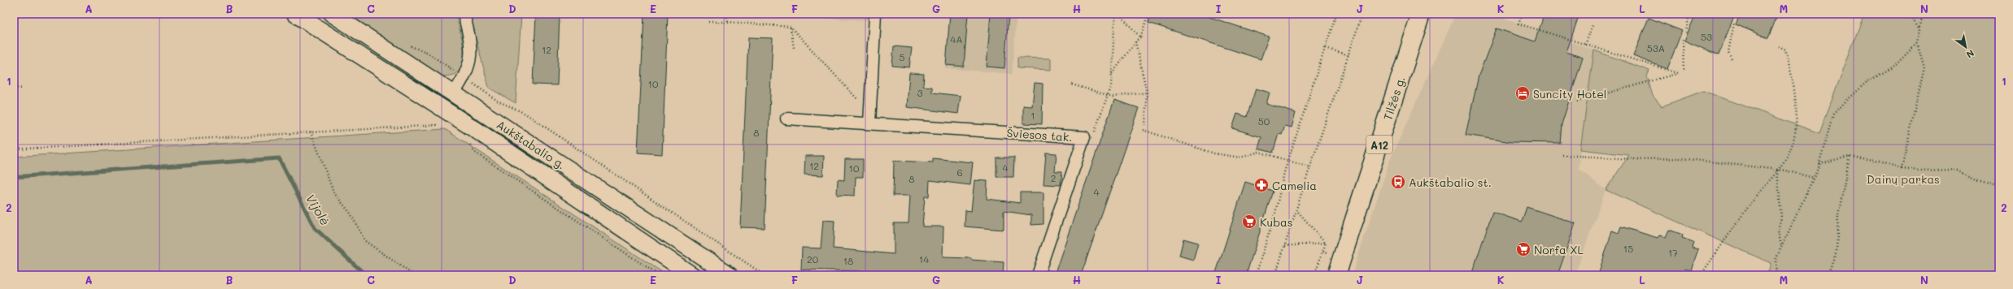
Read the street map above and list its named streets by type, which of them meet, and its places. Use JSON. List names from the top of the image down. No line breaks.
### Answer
{"streets":{"highway":["Tilžės g.","A12"],"main road":["Aukštabalio g."],"street":["Šviesos tak."]},"water":["Vijolė"],"parks":["Dainų parkas"],"places":{"hotel":["Suncity Hotel"],"bus stop":["Aukštabalio st."],"pharmacy":["Camelia"],"supermarket":["Kubas","Norfa XL"]},"house_numbers":["53","4A","53A","12","5","10","3","1","50","8","12","4","10","6","2","8","4","15","17","20","14","18"],"north":"bottom right","grid":{"columns":["A","B","C","D","E","F","G","H","I","J","K","L","M","N"],"rows":["1","2"]}}
